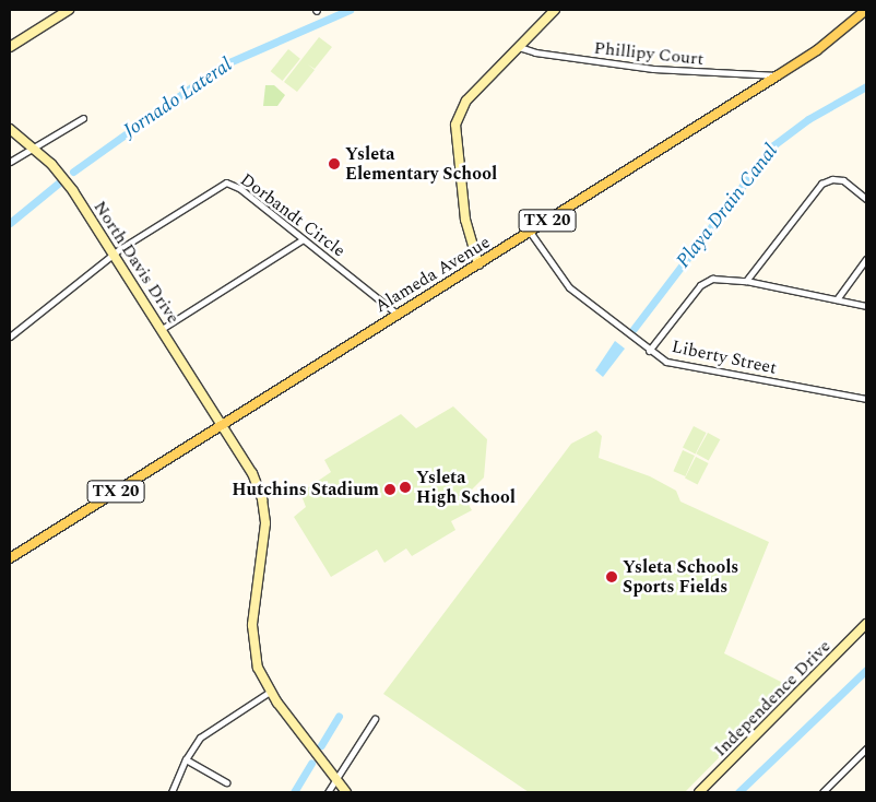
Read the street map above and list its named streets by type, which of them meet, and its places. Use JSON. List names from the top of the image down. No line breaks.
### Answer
{"streets":{"main road":["TX 20","Alameda Avenue"],"street":["Phillipy Court","Dorbandt Circle","North Davis Drive","Liberty Street","Independence Drive"]},"crossings":[["Phillipy Court","Alameda Avenue"],["Dorbandt Circle","North Davis Drive"],["Dorbandt Circle","Alameda Avenue"],["North Davis Drive","Alameda Avenue"],["Alameda Avenue","Liberty Street"]],"water":["Jornado Lateral","Playa Drain Canal"],"places":["Ysleta Elementary School","Ysleta High School","Hutchins Stadium","Ysleta Schools Sports Fields"]}
